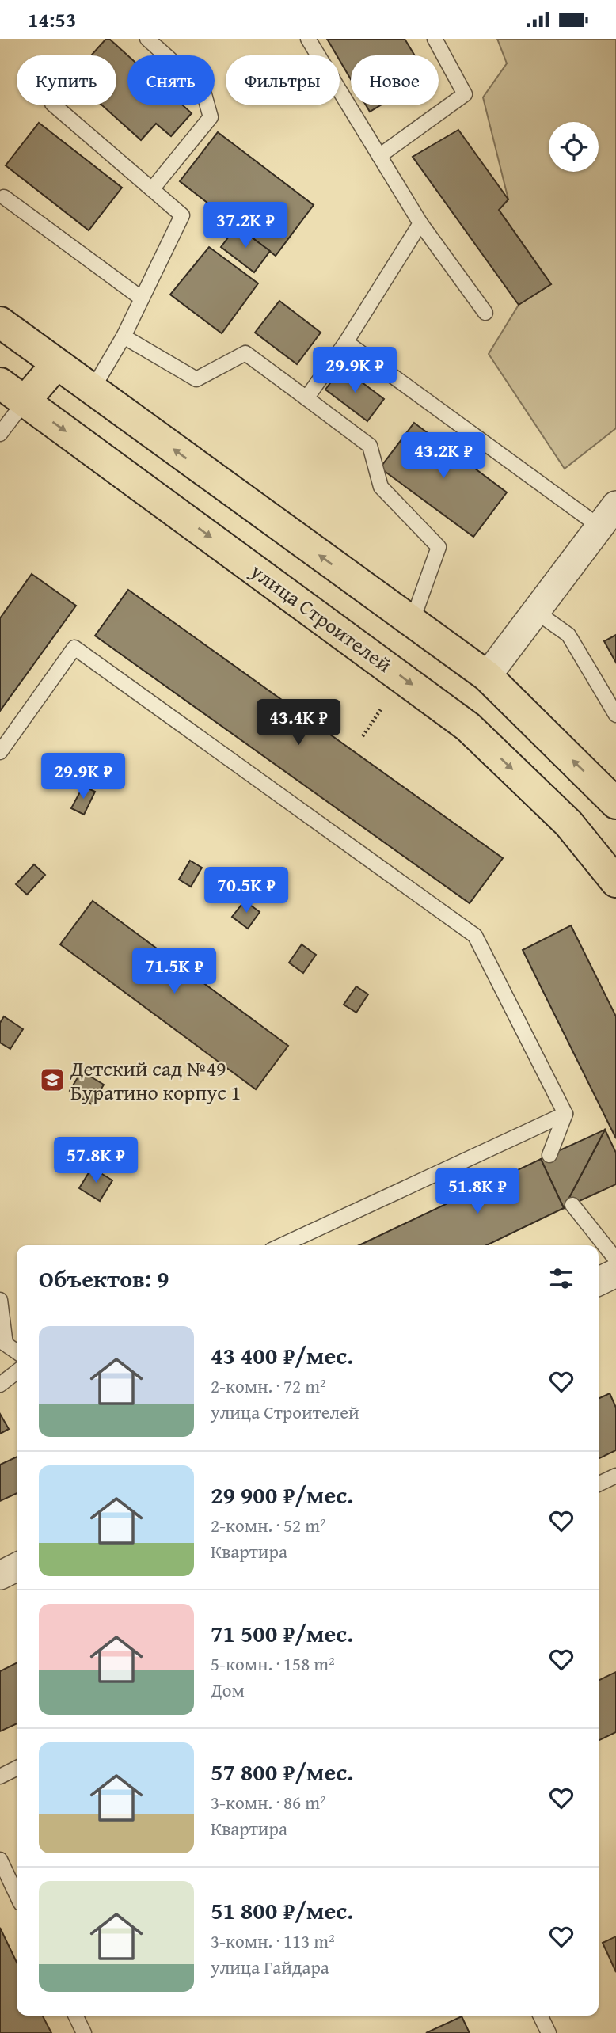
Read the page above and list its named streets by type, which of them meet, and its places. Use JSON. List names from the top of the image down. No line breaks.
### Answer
{"streets":{"main road":["улица Строителей"]},"places":{"school or university":["Детский сад №49 Буратино корпус 1"]},"page":{"status":"14:53","chip":["Купить","Снять","Фильтры","Новое"],"price":["37.2K ₽","29.9K ₽","43.2K ₽","43.4K ₽","29.9K ₽","70.5K ₽","71.5K ₽","57.8K ₽","51.8K ₽"],"heading":"Объектов: 9","list":[{"name":"43 400 ₽/мес.","note":"2-комн. · 72 m² · улица Строителей"},{"name":"29 900 ₽/мес.","note":"2-комн. · 52 m² · Квартира"},{"name":"71 500 ₽/мес.","note":"5-комн. · 158 m² · Дом"},{"name":"57 800 ₽/мес.","note":"3-комн. · 86 m² · Квартира"},{"name":"51 800 ₽/мес.","note":"3-комн. · 113 m² · улица Гайдара"}]}}
